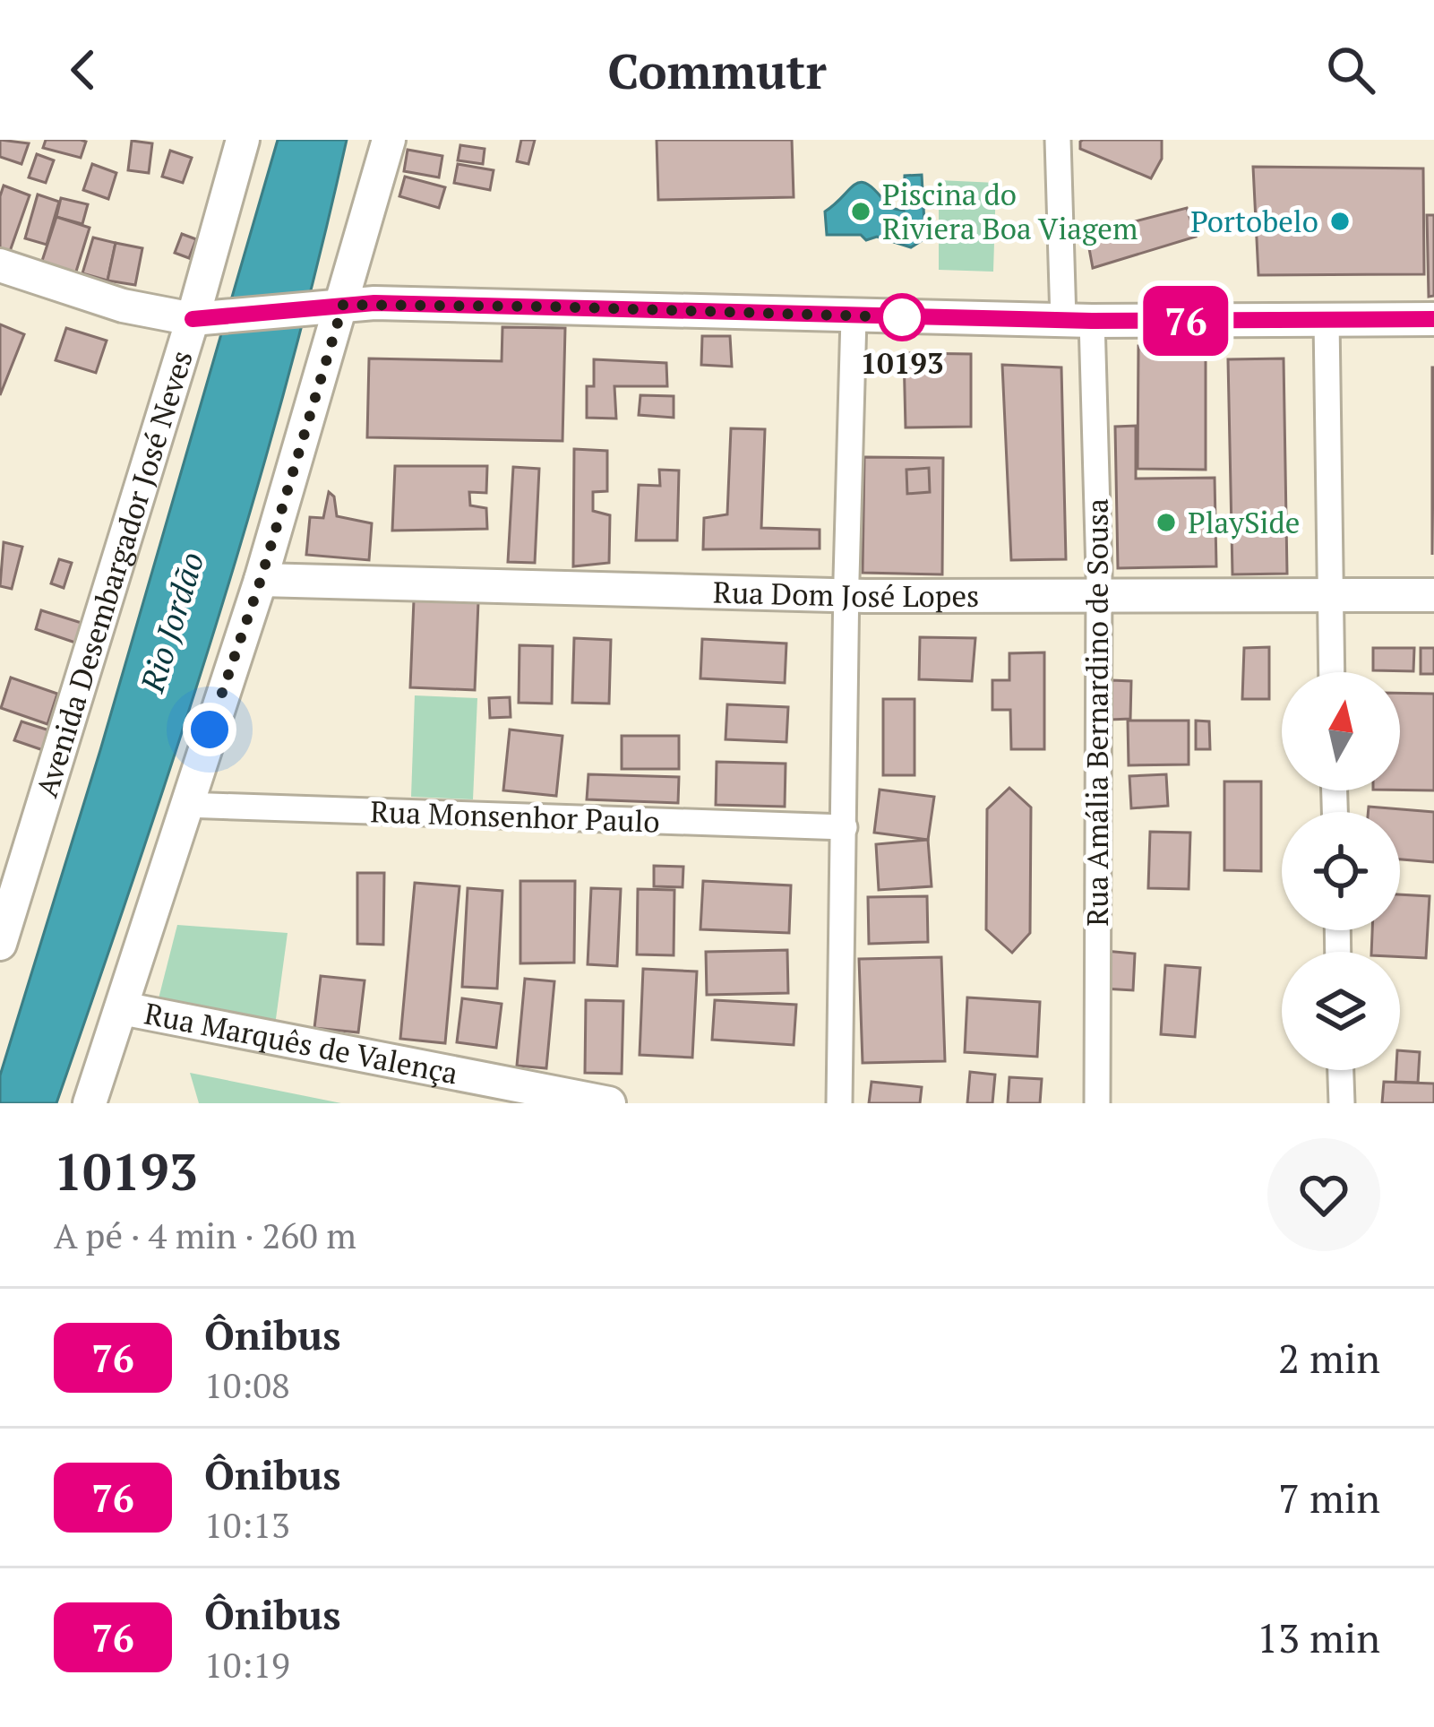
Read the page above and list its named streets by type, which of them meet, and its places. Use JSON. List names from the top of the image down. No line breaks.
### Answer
{"streets":{"street":["Avenida Desembargador José Neves","Rua Dom José Lopes","Rua Amália Bernardino de Sousa","Rua Monsenhor Paulo","Rua Marquês de Valença"]},"crossings":[["Rua Dom José Lopes","Rua Amália Bernardino de Sousa"]],"water":["Rio Jordão"],"places":["Piscina do Riviera Boa Viagem","Portobelo","10193","PlaySide"],"lines":["bus line 76"],"north":"top","page":{"header":"Commutr","on_map":"76","heading":["10193","A pé · 4 min · 260 m"],"list":[{"mark":"76","name":"Ônibus","note":"10:08","value":"2 min"},{"mark":"76","name":"Ônibus","note":"10:13","value":"7 min"},{"mark":"76","name":"Ônibus","note":"10:19","value":"13 min"}]}}
